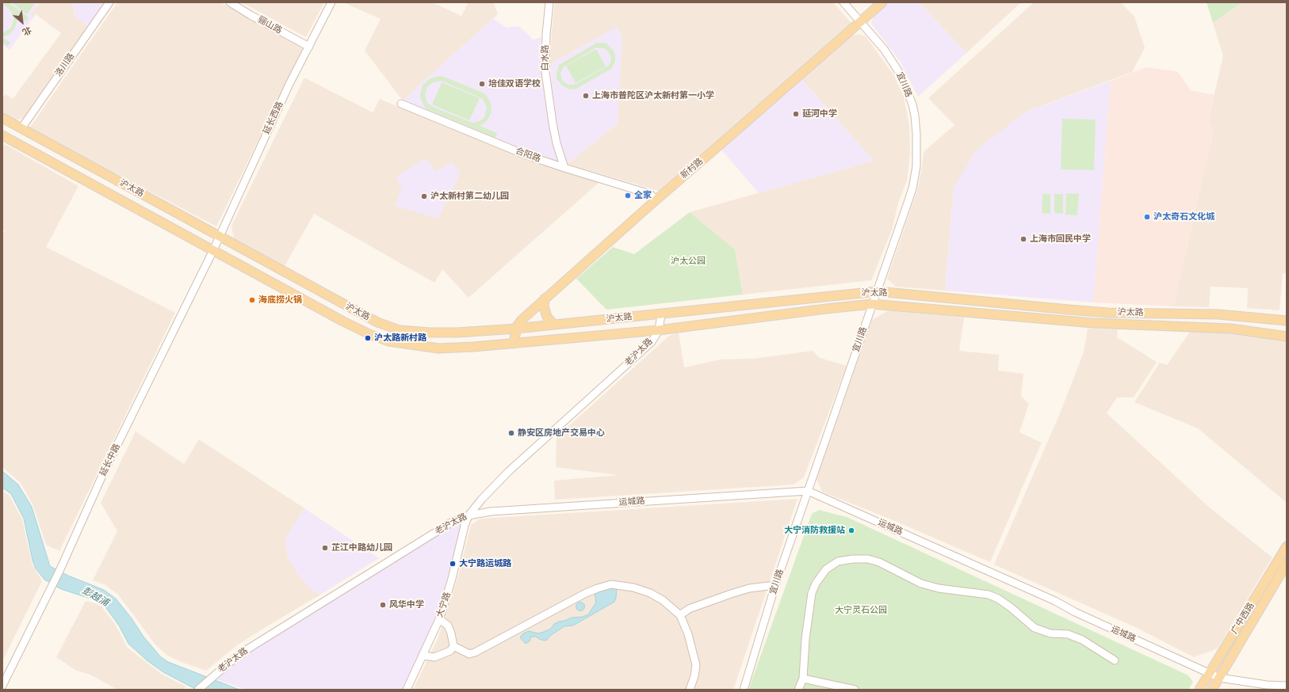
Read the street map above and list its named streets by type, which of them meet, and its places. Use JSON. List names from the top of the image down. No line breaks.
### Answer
{"streets":{"main road":["新村路","沪太路","广中西路"],"street":["骊山路","白水路","洛川路","宜川路","延长西路","合阳路","老沪太路","延长中路","运城路","大宁路"]},"crossings":[["骊山路","延长西路"],["白水路","合阳路"],["洛川路","沪太路"],["宜川路","新村路"],["宜川路","沪太路"],["宜川路","运城路"],["延长西路","沪太路"],["延长西路","延长中路"],["合阳路","新村路"],["新村路","沪太路"],["沪太路","老沪太路"],["沪太路","延长中路"],["老沪太路","运城路"],["老沪太路","大宁路"],["运城路","大宁路"],["运城路","广中西路"]],"water":["彭越浦"],"parks":["沪太公园","大宁灵石公园"],"places":["培佳双语学校","上海市普陀区沪太新村第一小学","延河中学","全家","沪太新村第二幼儿园","沪太奇石文化城","上海市回民中学","海底捞火锅","沪太路新村路","静安区房地产交易中心","大宁消防救援站","芷江中路幼儿园","大宁路运城路","风华中学"],"north":"bottom right"}
